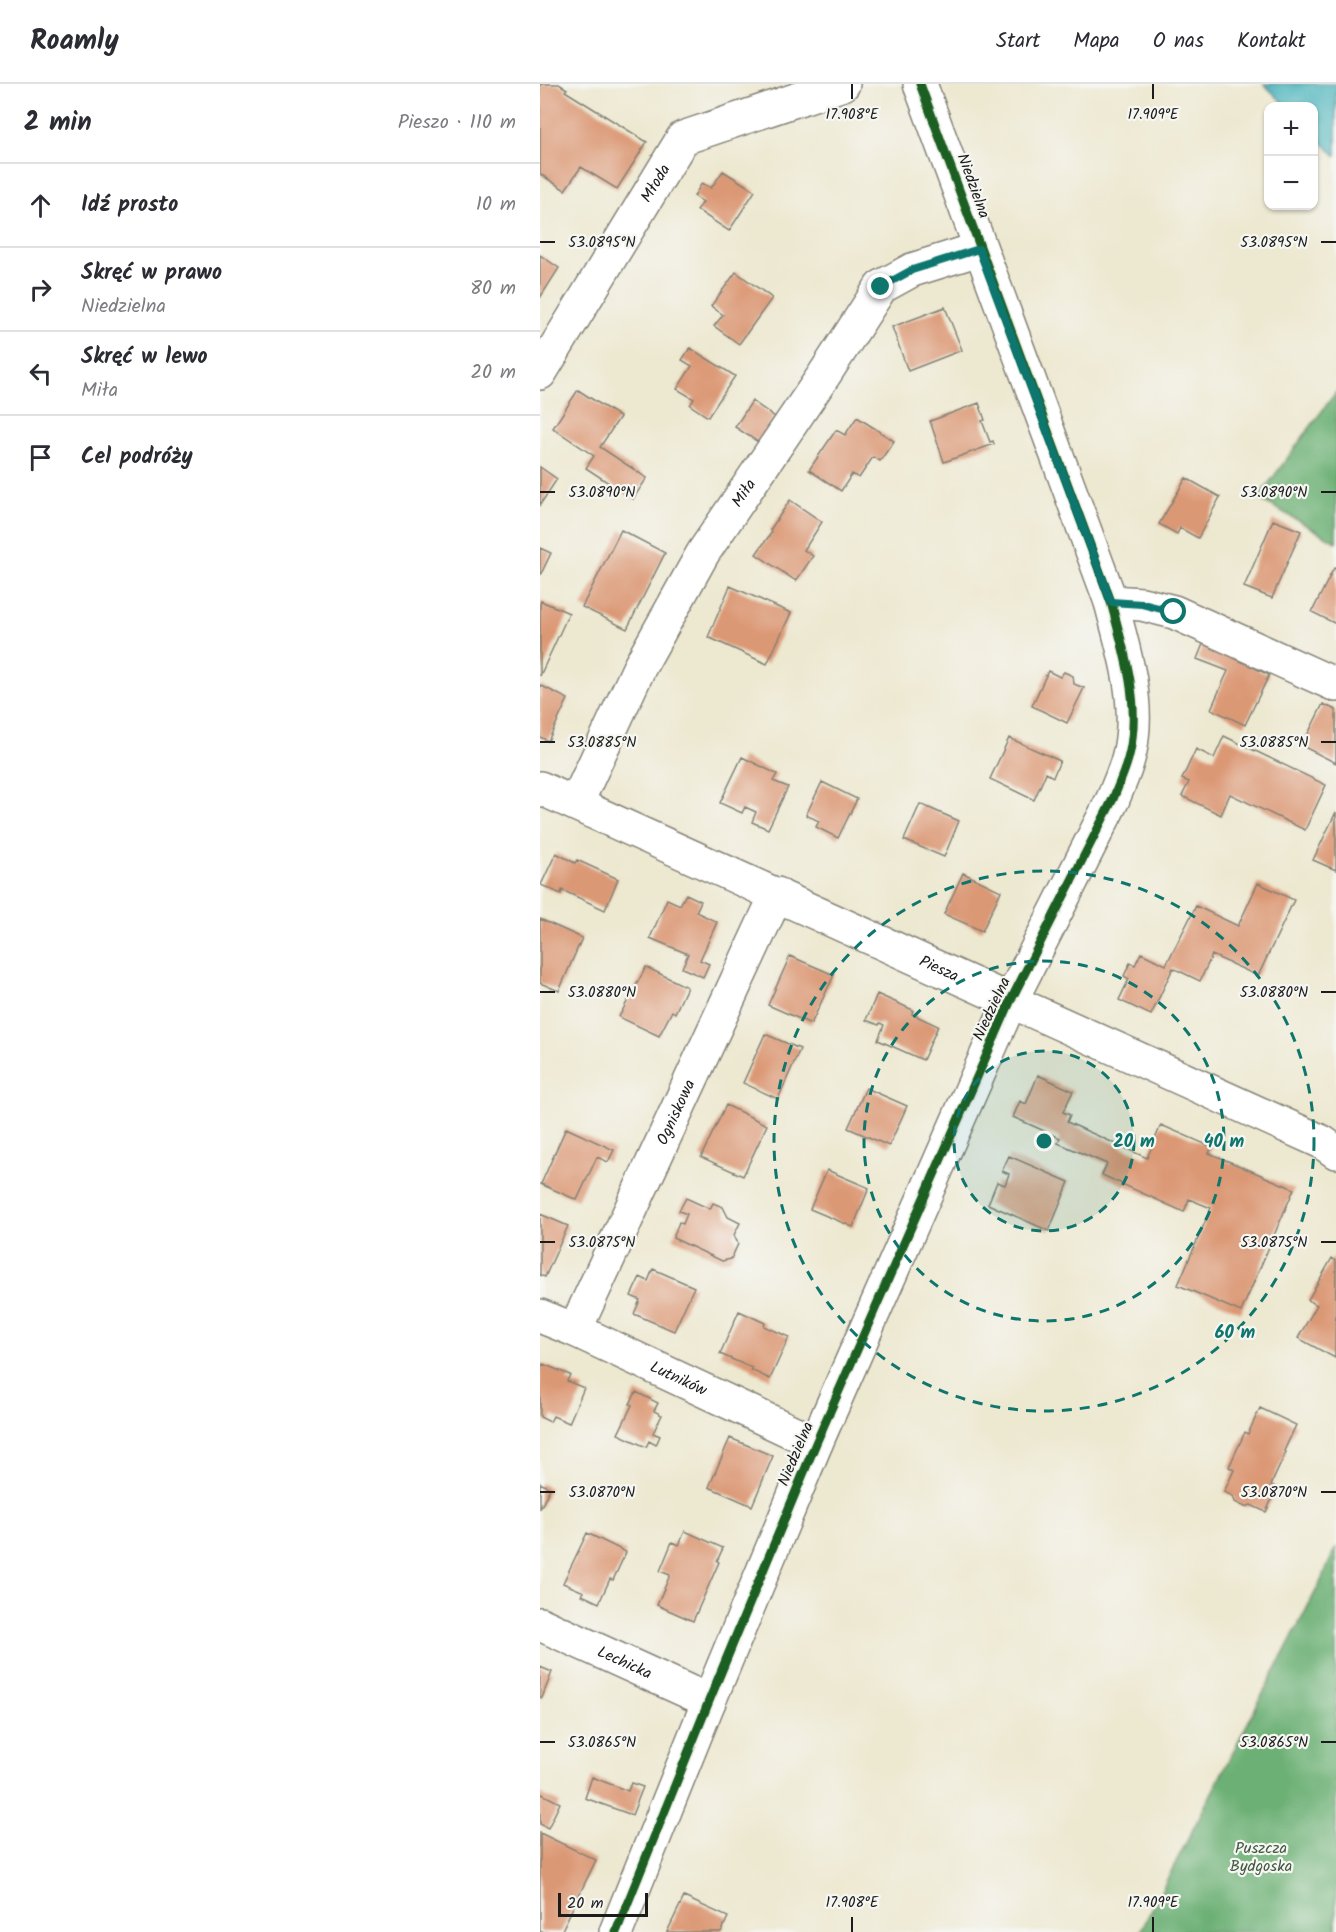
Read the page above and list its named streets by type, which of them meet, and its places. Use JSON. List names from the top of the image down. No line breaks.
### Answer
{"streets":{"street":["Młoda","Niedzielna","Miła","Piesza","Ogniskowa","Lutników","Lechicka"]},"crossings":[["Niedzielna","Miła"],["Niedzielna","Piesza"],["Niedzielna","Lutników"],["Niedzielna","Lechicka"],["Miła","Piesza"],["Piesza","Ogniskowa"],["Ogniskowa","Lutników"]],"parks":["Puszcza Bydgoska"],"scale_bar":"20 m","page":{"header":"Roamly","nav":["Start","Mapa","O nas","Kontakt"],"heading":["2 min","Pieszo · 110 m"],"map_buttons":["+","−"],"list":[["Idź prosto","10 m"],["Skręć w prawo","Niedzielna","80 m"],["Skręć w lewo","Miła","20 m"],"Cel podróży"],"scale":"20 m"},"coordinates":["17.908°E","17.909°E","53.0895°N","53.0890°N","53.0885°N","53.0880°N","53.0875°N","53.0870°N","53.0865°N"],"rings":["20 m","40 m","60 m"]}
